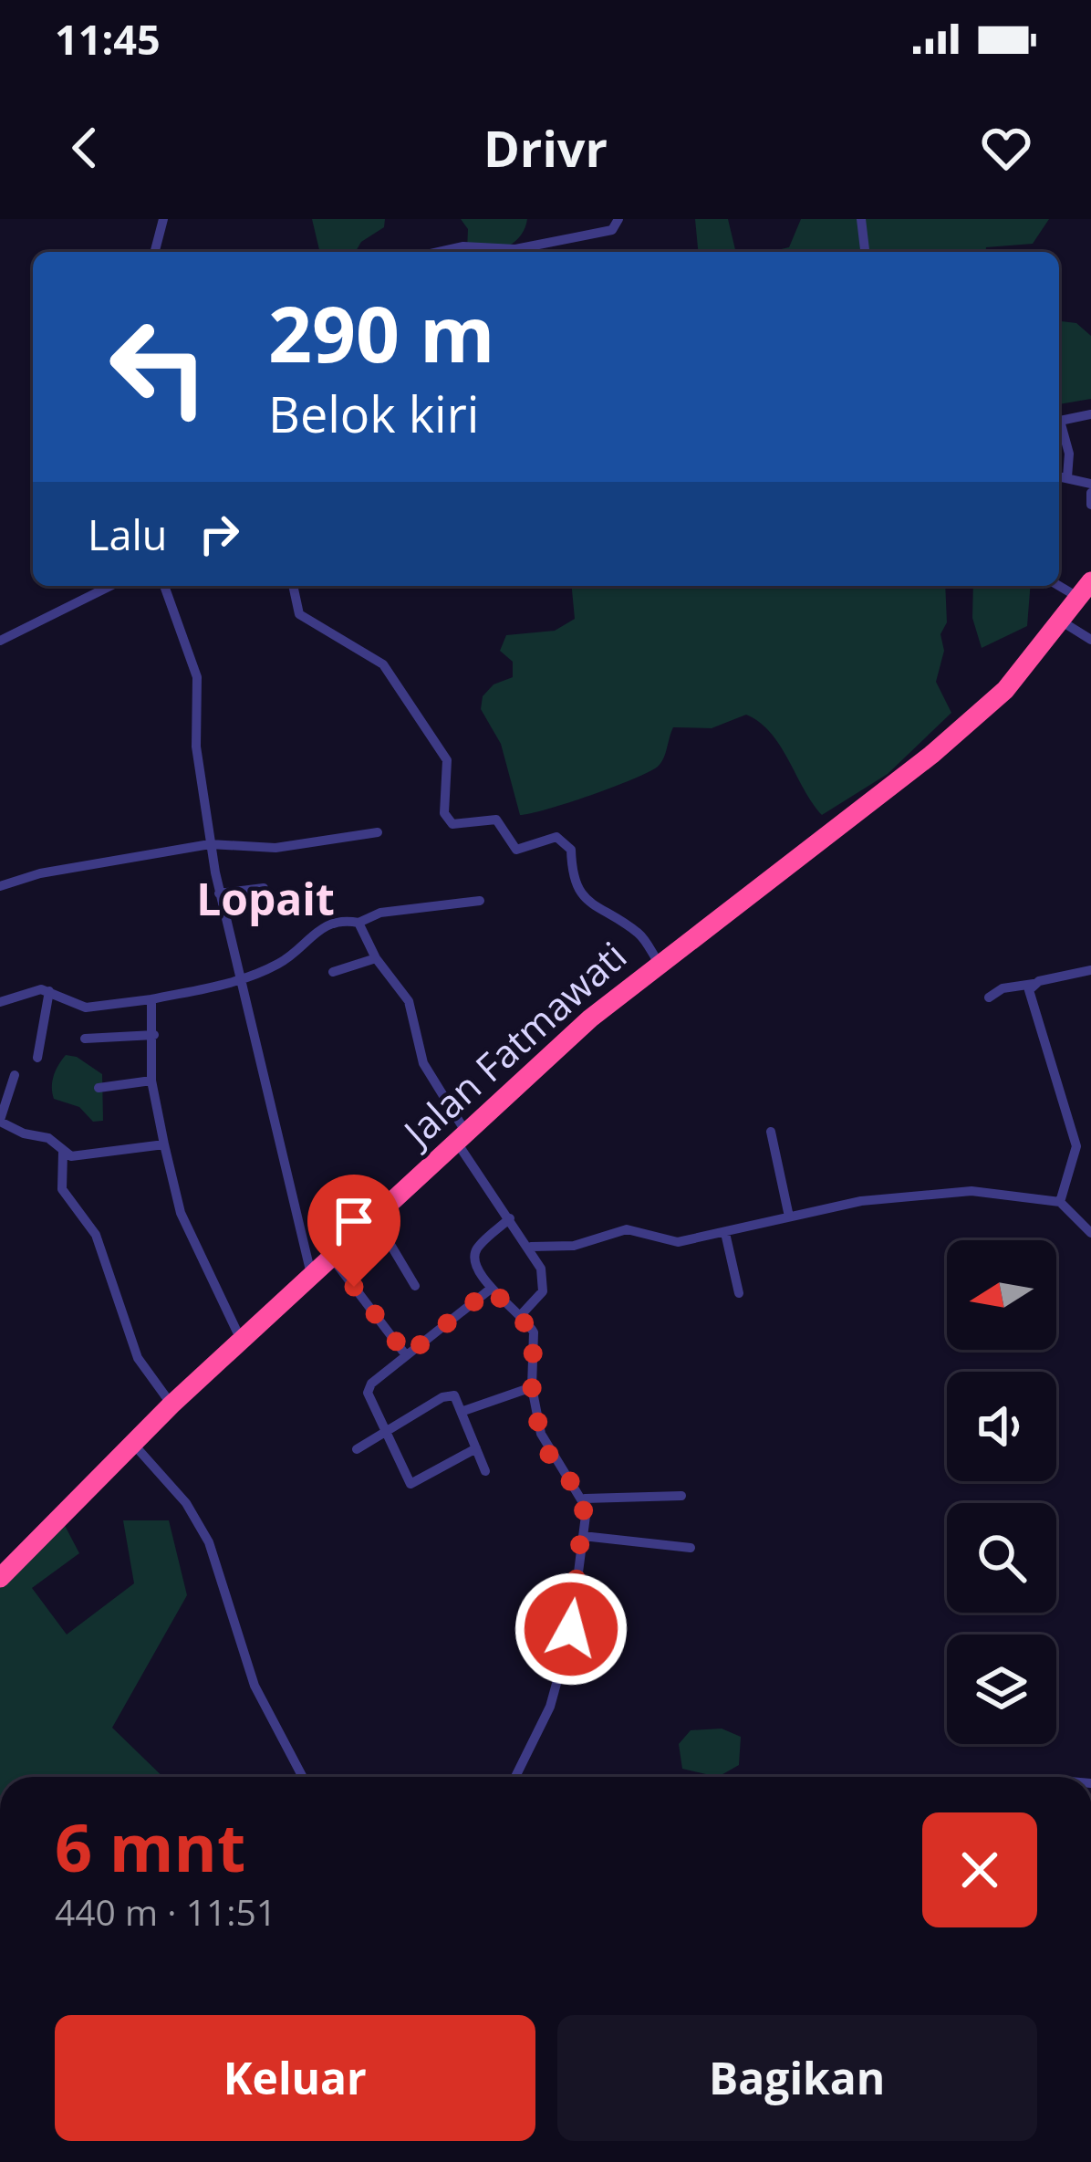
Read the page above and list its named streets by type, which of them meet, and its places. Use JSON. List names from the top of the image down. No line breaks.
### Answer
{"streets":{"highway":["Jalan Fatmawati"]},"districts":["Lopait"],"north":"left","page":{"status":"11:45","header":"Drivr","turn":["290 m","Belok kiri"],"then":"Lalu","heading":["6 mnt","440 m · 11:51"],"buttons":["Keluar","Bagikan"]}}
